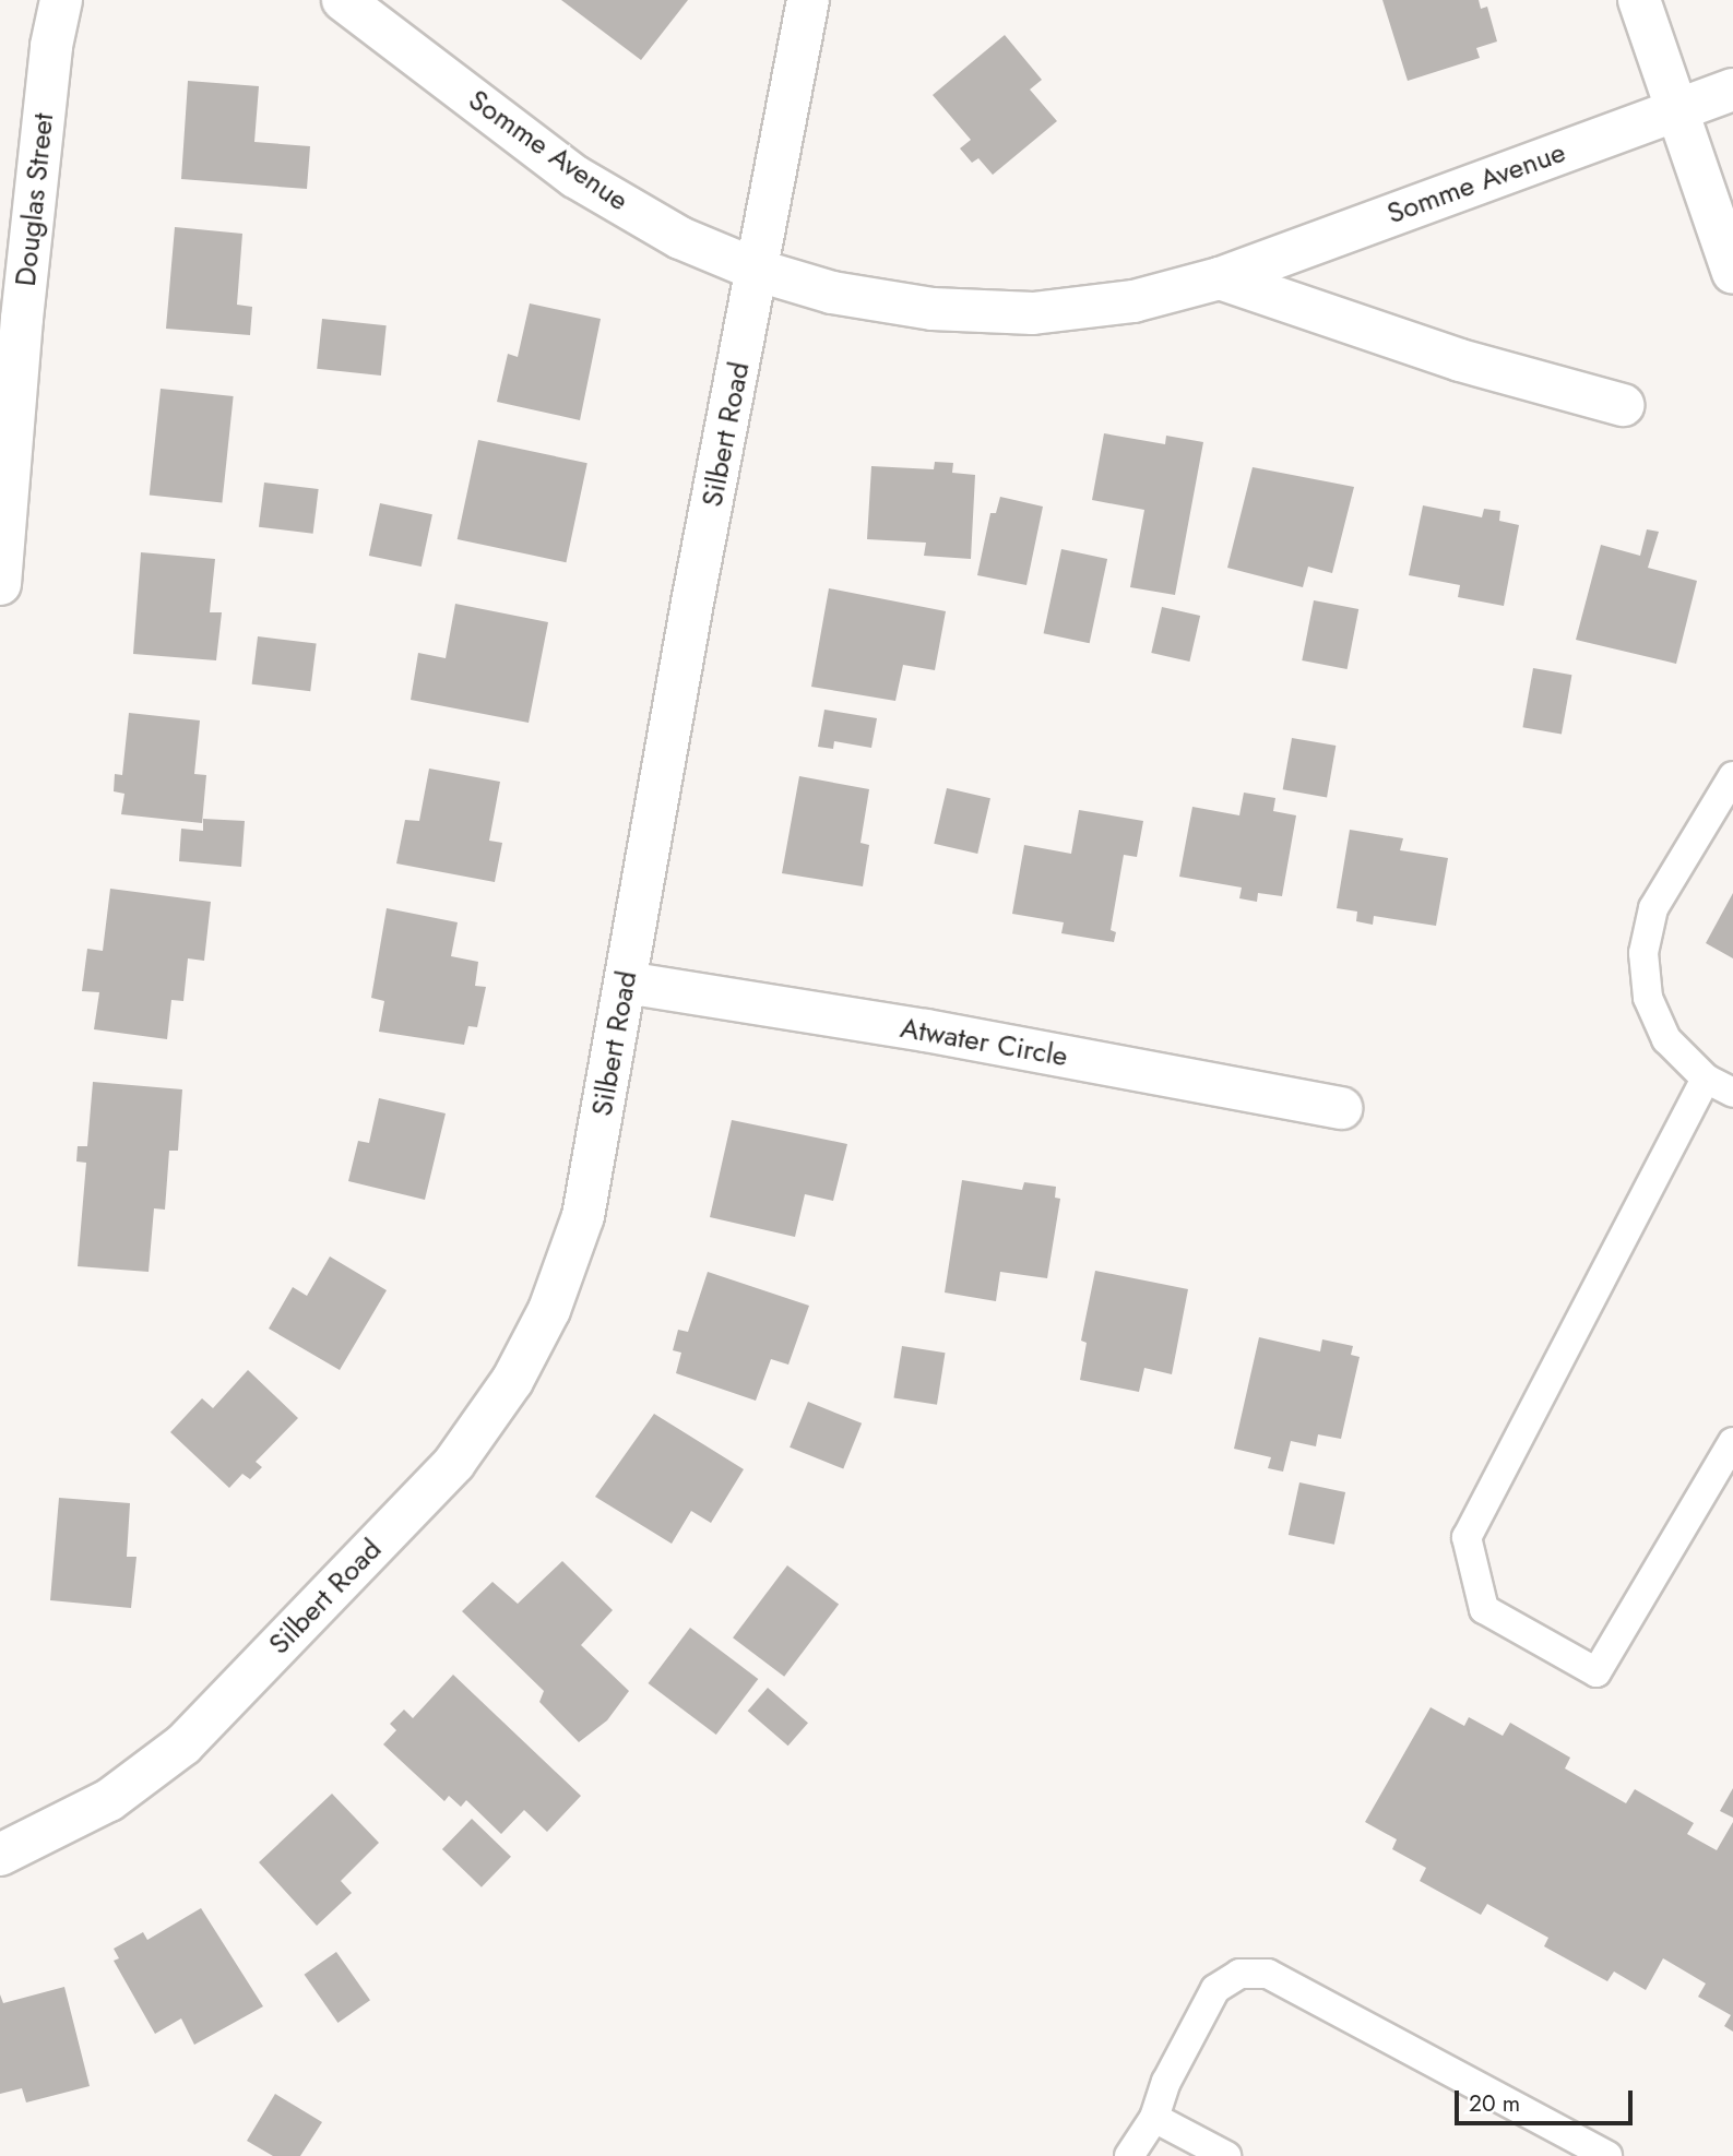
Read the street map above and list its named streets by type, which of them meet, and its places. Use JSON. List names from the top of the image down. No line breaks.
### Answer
{"streets":{"street":["Somme Avenue","Douglas Street","Silbert Road","Atwater Circle"]},"crossings":[["Somme Avenue","Silbert Road"],["Silbert Road","Atwater Circle"]],"scale_bar":"20 m"}
